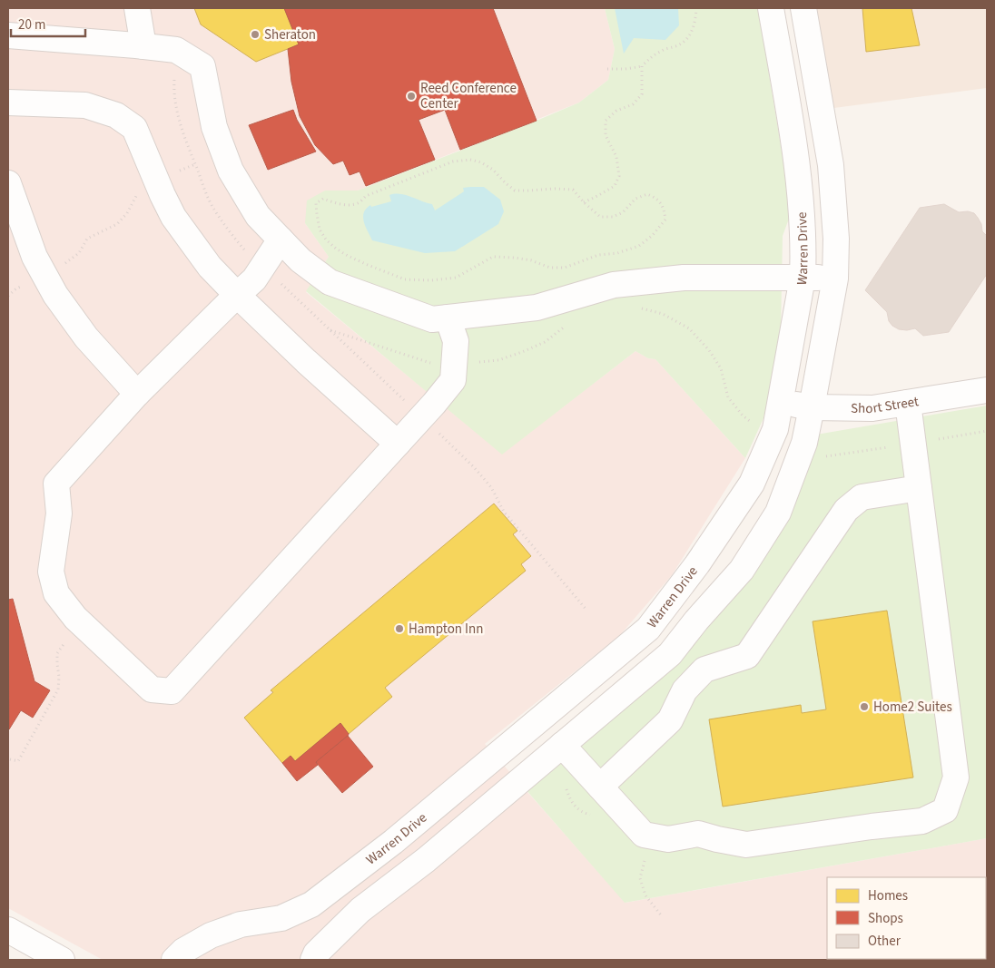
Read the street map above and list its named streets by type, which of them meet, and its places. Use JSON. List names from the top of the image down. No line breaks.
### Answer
{"streets":{"street":["Warren Drive","Short Street"]},"crossings":[["Warren Drive","Short Street"]],"places":["Sheraton","Reed Conference Center","Hampton Inn","Home2 Suites"],"legend":["Homes","Shops","Other"],"scale_bar":"20 m"}
